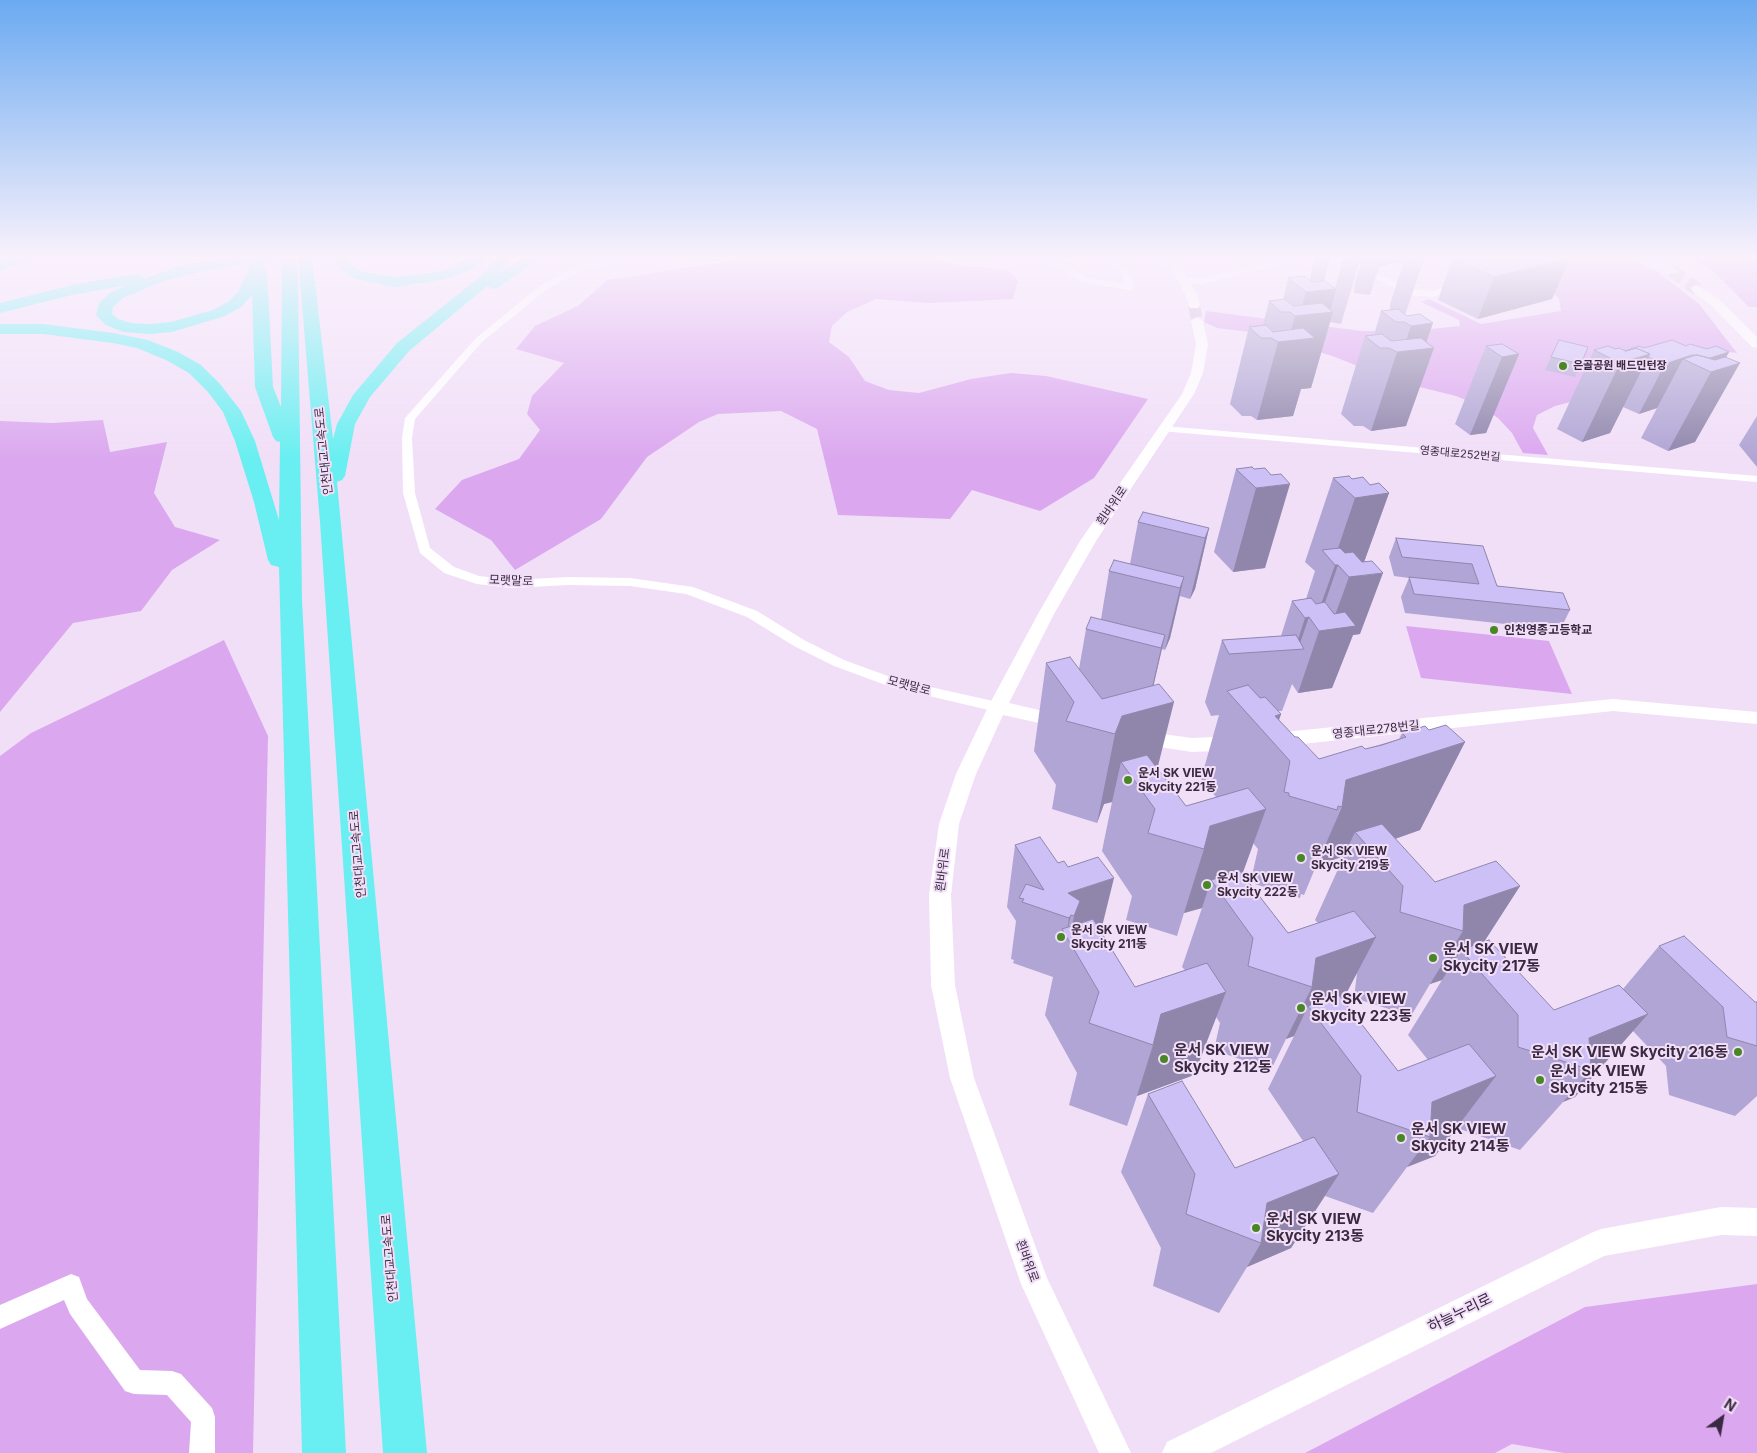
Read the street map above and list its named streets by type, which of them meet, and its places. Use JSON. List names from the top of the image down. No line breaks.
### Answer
{"streets":{"highway":["인천대교고속도로"],"street":["영종대로252번길","흰바위로","모랫말로","영종대로278번길","하늘누리로"]},"crossings":[["영종대로252번길","흰바위로"],["흰바위로","모랫말로"]],"places":["은골공원 배드민턴장","인천영종고등학교","운서 SK VIEW Skycity 221동","운서 SK VIEW Skycity 219동","운서 SK VIEW Skycity 222동","운서 SK VIEW Skycity 211동","운서 SK VIEW Skycity 217동","운서 SK VIEW Skycity 223동","운서 SK VIEW Skycity 216동","운서 SK VIEW Skycity 212동","운서 SK VIEW Skycity 215동","운서 SK VIEW Skycity 214동","운서 SK VIEW Skycity 213동"],"north":"top right"}
